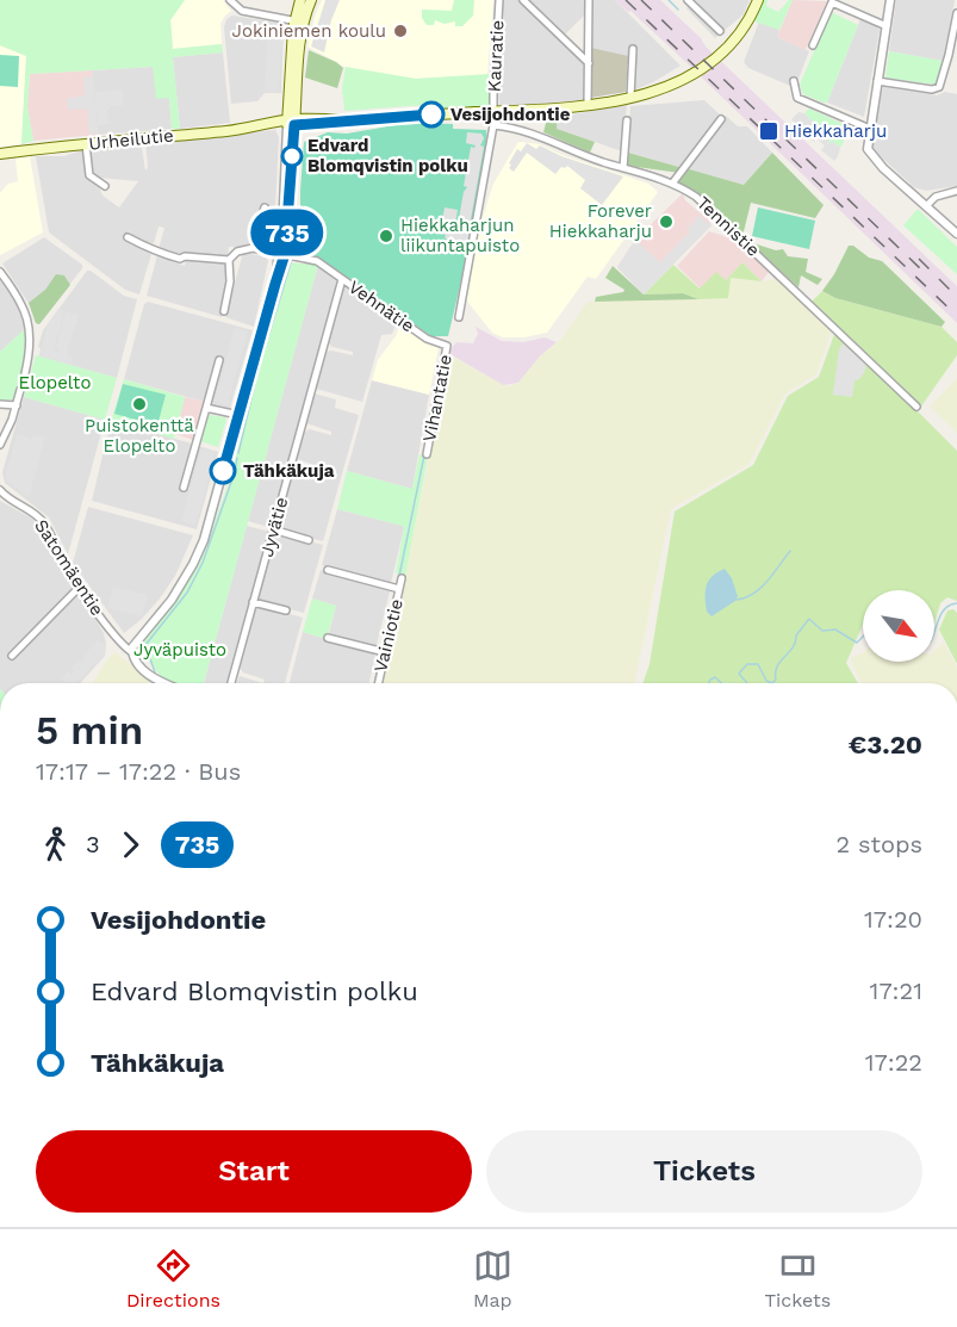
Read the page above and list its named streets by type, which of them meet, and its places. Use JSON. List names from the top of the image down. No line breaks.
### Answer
{"streets":{"main road":["Urheilutie"],"street":["Kauratie","Tennistie","Vehnätie","Vihantatie","Jyvätie","Satomäentie","Vainiotie"]},"crossings":[["Kauratie","Urheilutie"],["Vehnätie","Vihantatie"],["Vehnätie","Jyvätie"]],"parks":["Elopelto","Jyväpuisto"],"places":{"other":["Jokiniemen koulu","Vesijohdontie","Edvard Blomqvistin polku","Forever Hiekkaharju","Hiekkaharjun liikuntapuisto","Puistokenttä Elopelto","Tähkäkuja"],"transit":["Hiekkaharju"]},"lines":["bus line 735"],"north":"bottom right","page":{"on_map":"735","heading":["5 min","17:17 – 17:22 · Bus","€3.20"],"legs":["3","735","2 stops"],"list":[{"name":"Vesijohdontie","value":"17:20"},{"name":"Edvard Blomqvistin polku","value":"17:21"},{"name":"Tähkäkuja","value":"17:22"}],"buttons":["Start","Tickets"],"tabs":["Directions","Map","Tickets"]}}
